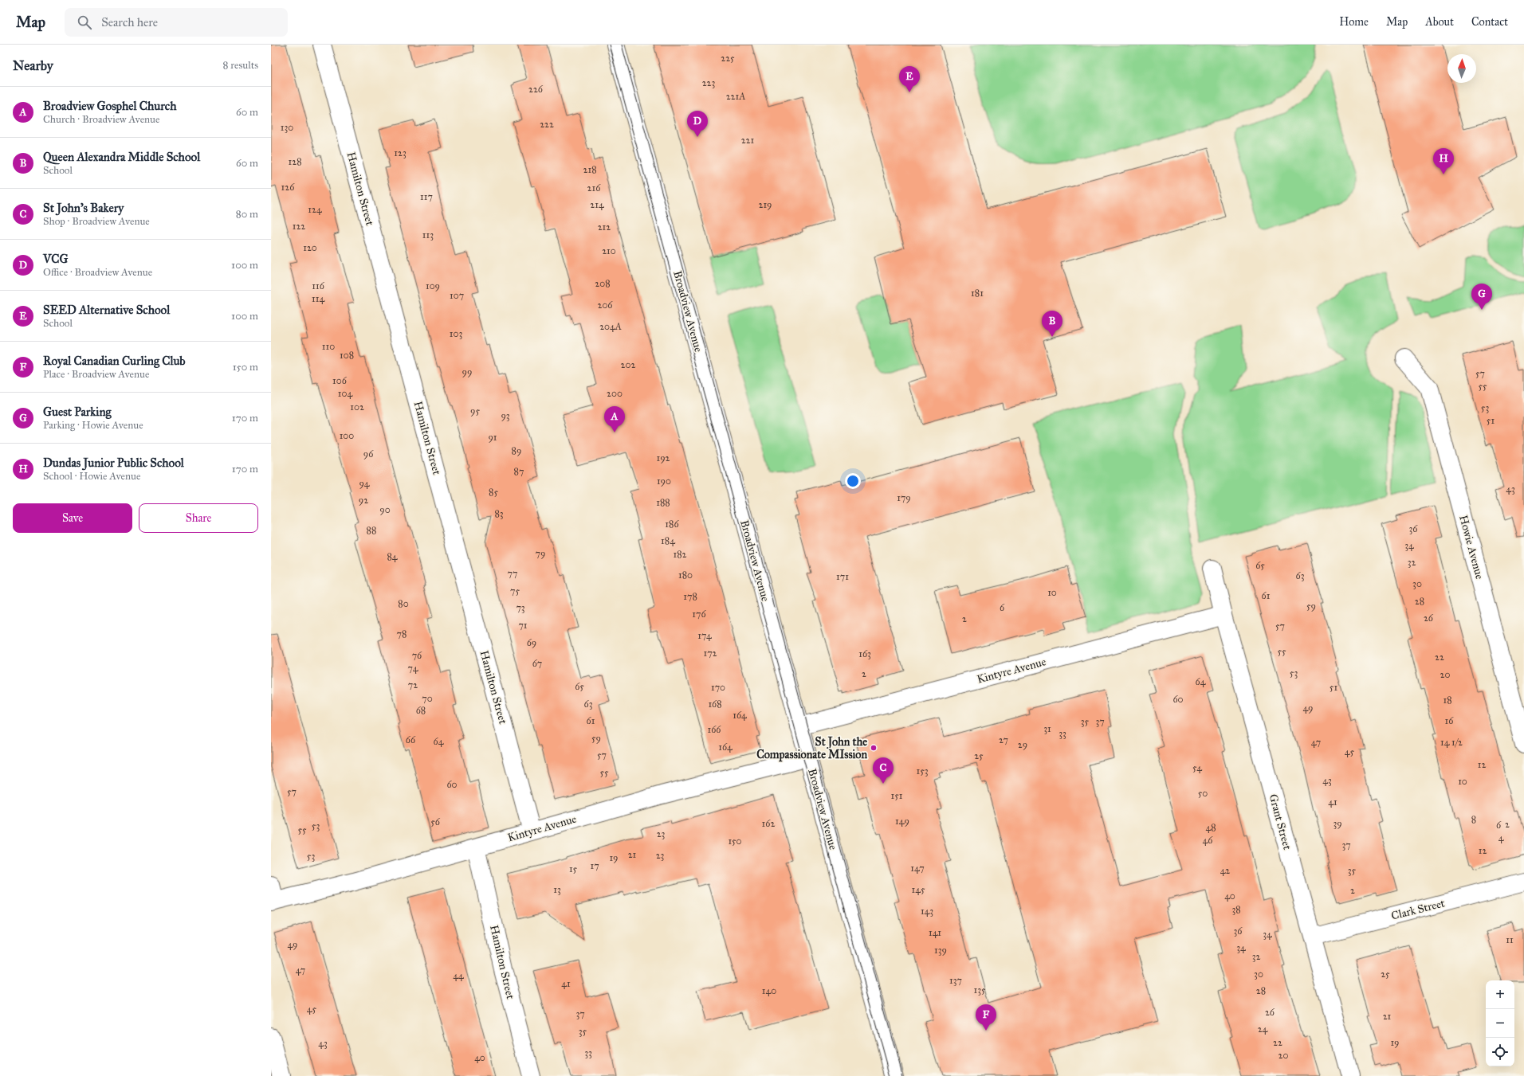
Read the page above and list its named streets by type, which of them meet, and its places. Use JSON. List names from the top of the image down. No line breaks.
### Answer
{"streets":{"street":["Hamilton Street","Broadview Avenue","Howie Avenue","Kintyre Avenue","Grant Street","Clark Street"]},"crossings":[["Hamilton Street","Kintyre Avenue"],["Broadview Avenue","Kintyre Avenue"],["Kintyre Avenue","Grant Street"],["Grant Street","Clark Street"]],"places":["St John the Compassionate MIssion"],"house_numbers":["225","223","226","221A","222","130","221","123","128","218","126","216","117","214","219","124","122","212","113","120","210","208","116","109","181","107","114","206","204A","103","110","108","202","99","57","106","55","104","200","102","53","95","93","51","100","91","89","96","192","87","190","94","43","85","179","92","188","90","83","186","36","88","184","34","79","182","84","32","65","77","180","63","171","30","75","10","61","178","28","80","59","73","6","176","26","2","71","57","78","174","69","55","172","163","76","22","67","74","53","2","20","64","72","65","170","51","70","60","18","63","168","49","68","164","61","16","35","37","31","166","33","59","66","27","64","47","14 1/2","29","164","45","57","25","12","54","153","55","43","10","60","57","50","151","41","8","149","56","162","39","2","6","53","48","55","23","4","46","150","37","12","21","23","53","19","17","147","15","42","35","13","145","2","40","38","143","36","141","34","11","49","34","139","32","47","30","25","44","137","41","135","140","28","45","26","37","21","24","35","22","19","43","33","20","40"],"north":"top","page":{"header":"Map","search":"Search here","nav":["Home","Map","About","Contact"],"heading":["Nearby","8 results"],"pins":["E","D","H","G","B","A","C","F"],"list":[{"mark":"A","name":"Broadview Gosphel Church","note":"Church · Broadview Avenue","value":"60 m"},{"mark":"B","name":"Queen Alexandra Middle School","note":"School","value":"60 m"},{"mark":"C","name":"St John's Bakery","note":"Shop · Broadview Avenue","value":"80 m"},{"mark":"D","name":"VCG","note":"Office · Broadview Avenue","value":"100 m"},{"mark":"E","name":"SEED Alternative School","note":"School","value":"100 m"},{"mark":"F","name":"Royal Canadian Curling Club","note":"Place · Broadview Avenue","value":"150 m"},{"mark":"G","name":"Guest Parking","note":"Parking · Howie Avenue","value":"170 m"},{"mark":"H","name":"Dundas Junior Public School","note":"School · Howie Avenue","value":"170 m"}],"buttons":["Save","Share"],"map_buttons":["+","−"]}}
